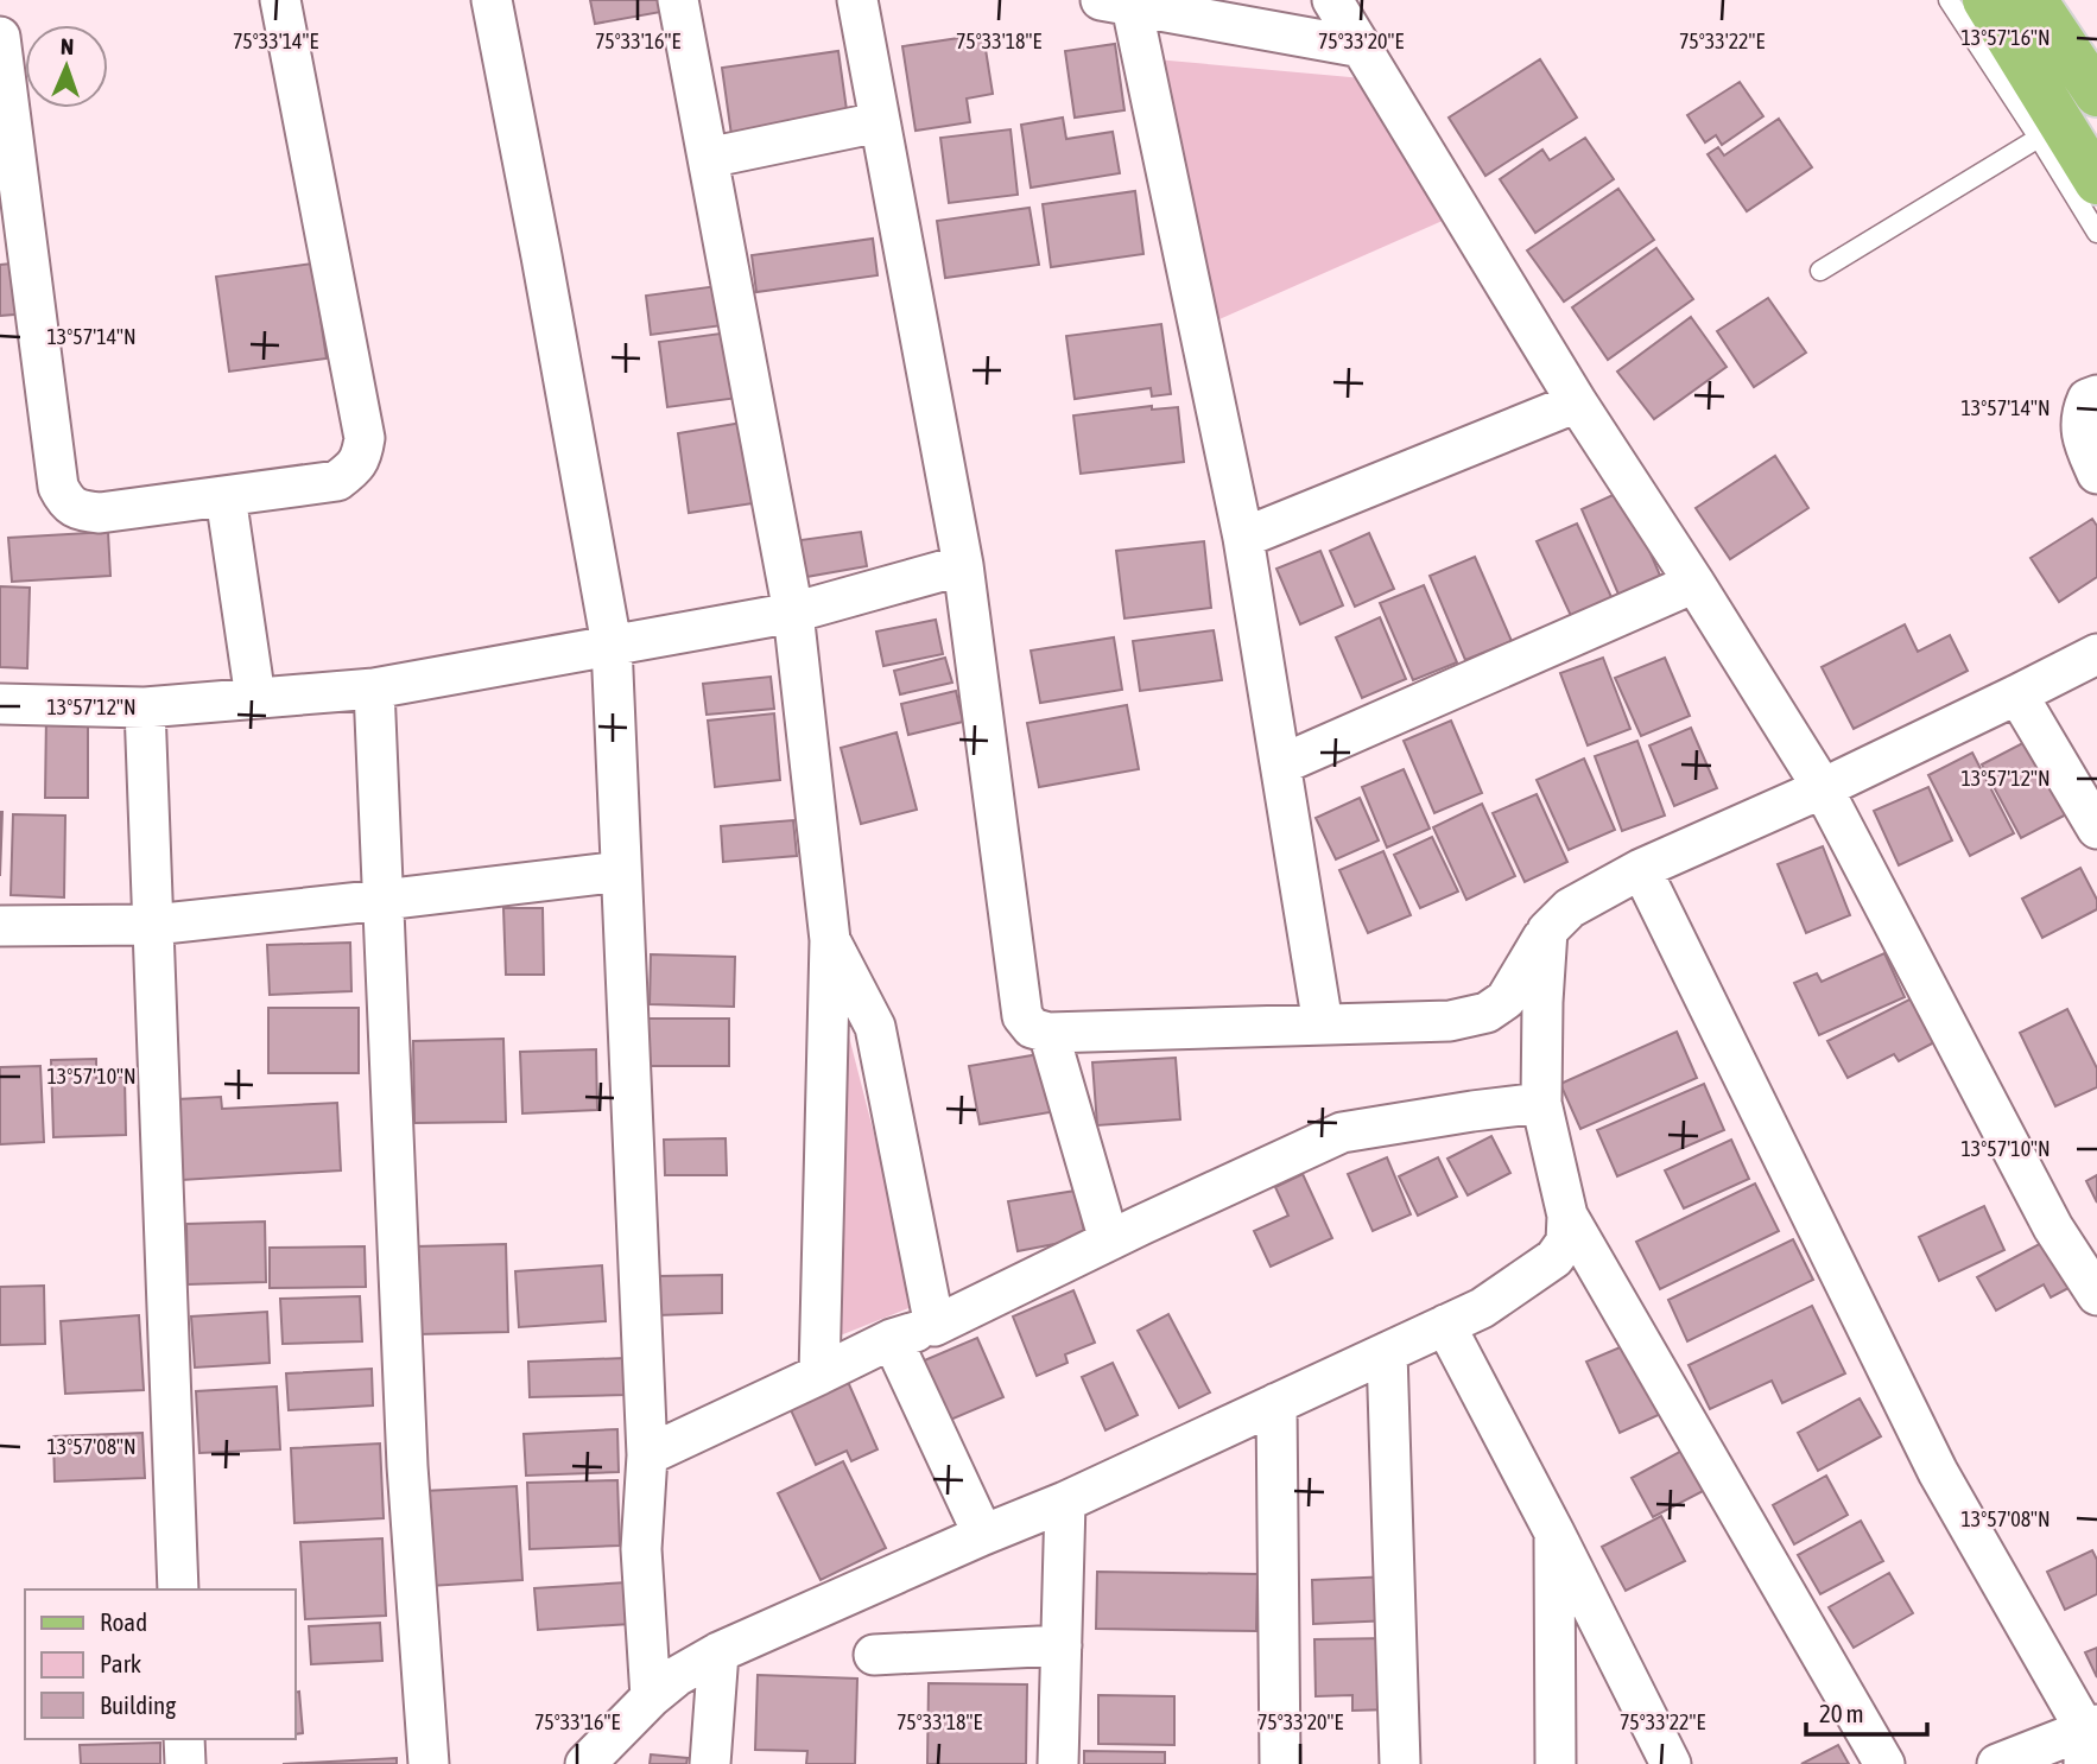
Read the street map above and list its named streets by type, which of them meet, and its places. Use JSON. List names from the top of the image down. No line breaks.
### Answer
{"legend":["Road","Park","Building"],"scale_bar":"20 m","north":"top","coordinates":["13°57'16\"N","75°33'14\"E","75°33'16\"E","75°33'18\"E","75°33'20\"E","75°33'22\"E","13°57'14\"N","13°57'12\"N","13°57'10\"N","13°57'08\"N"]}
